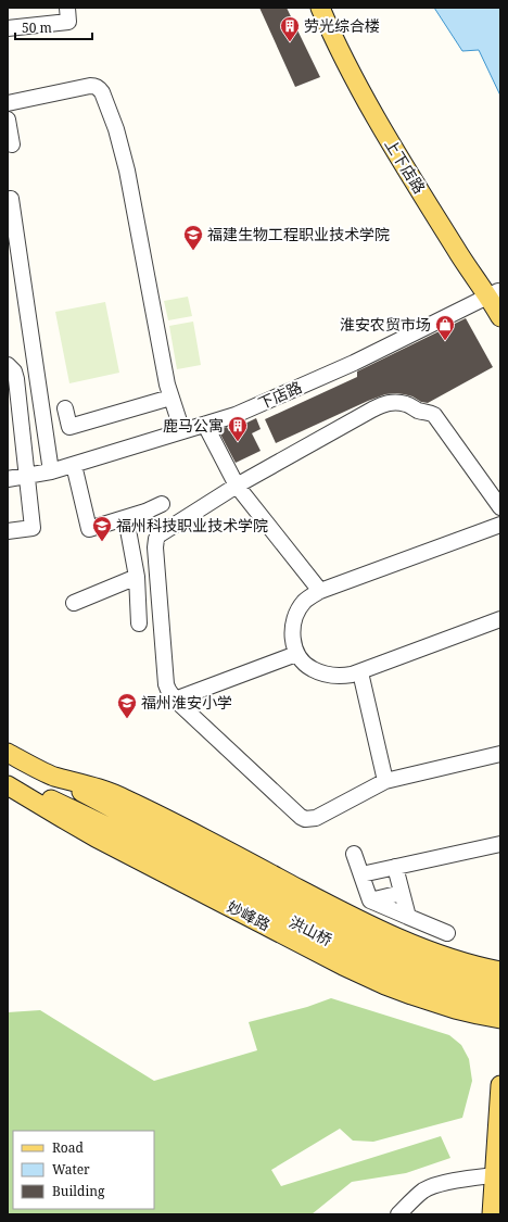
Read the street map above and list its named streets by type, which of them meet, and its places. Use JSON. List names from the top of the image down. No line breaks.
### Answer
{"streets":{"main road":["上下店路","妙峰路","洪山桥"],"street":["下店路"]},"crossings":[["上下店路","下店路"]],"places":{"building":["劳光综合楼","鹿马公寓"],"school or university":["福建生物工程职业技术学院","福州科技职业技术学院","福州淮安小学"],"shop":["淮安农贸市场"]},"legend":["Road","Water","Building"],"scale_bar":"50 m"}
